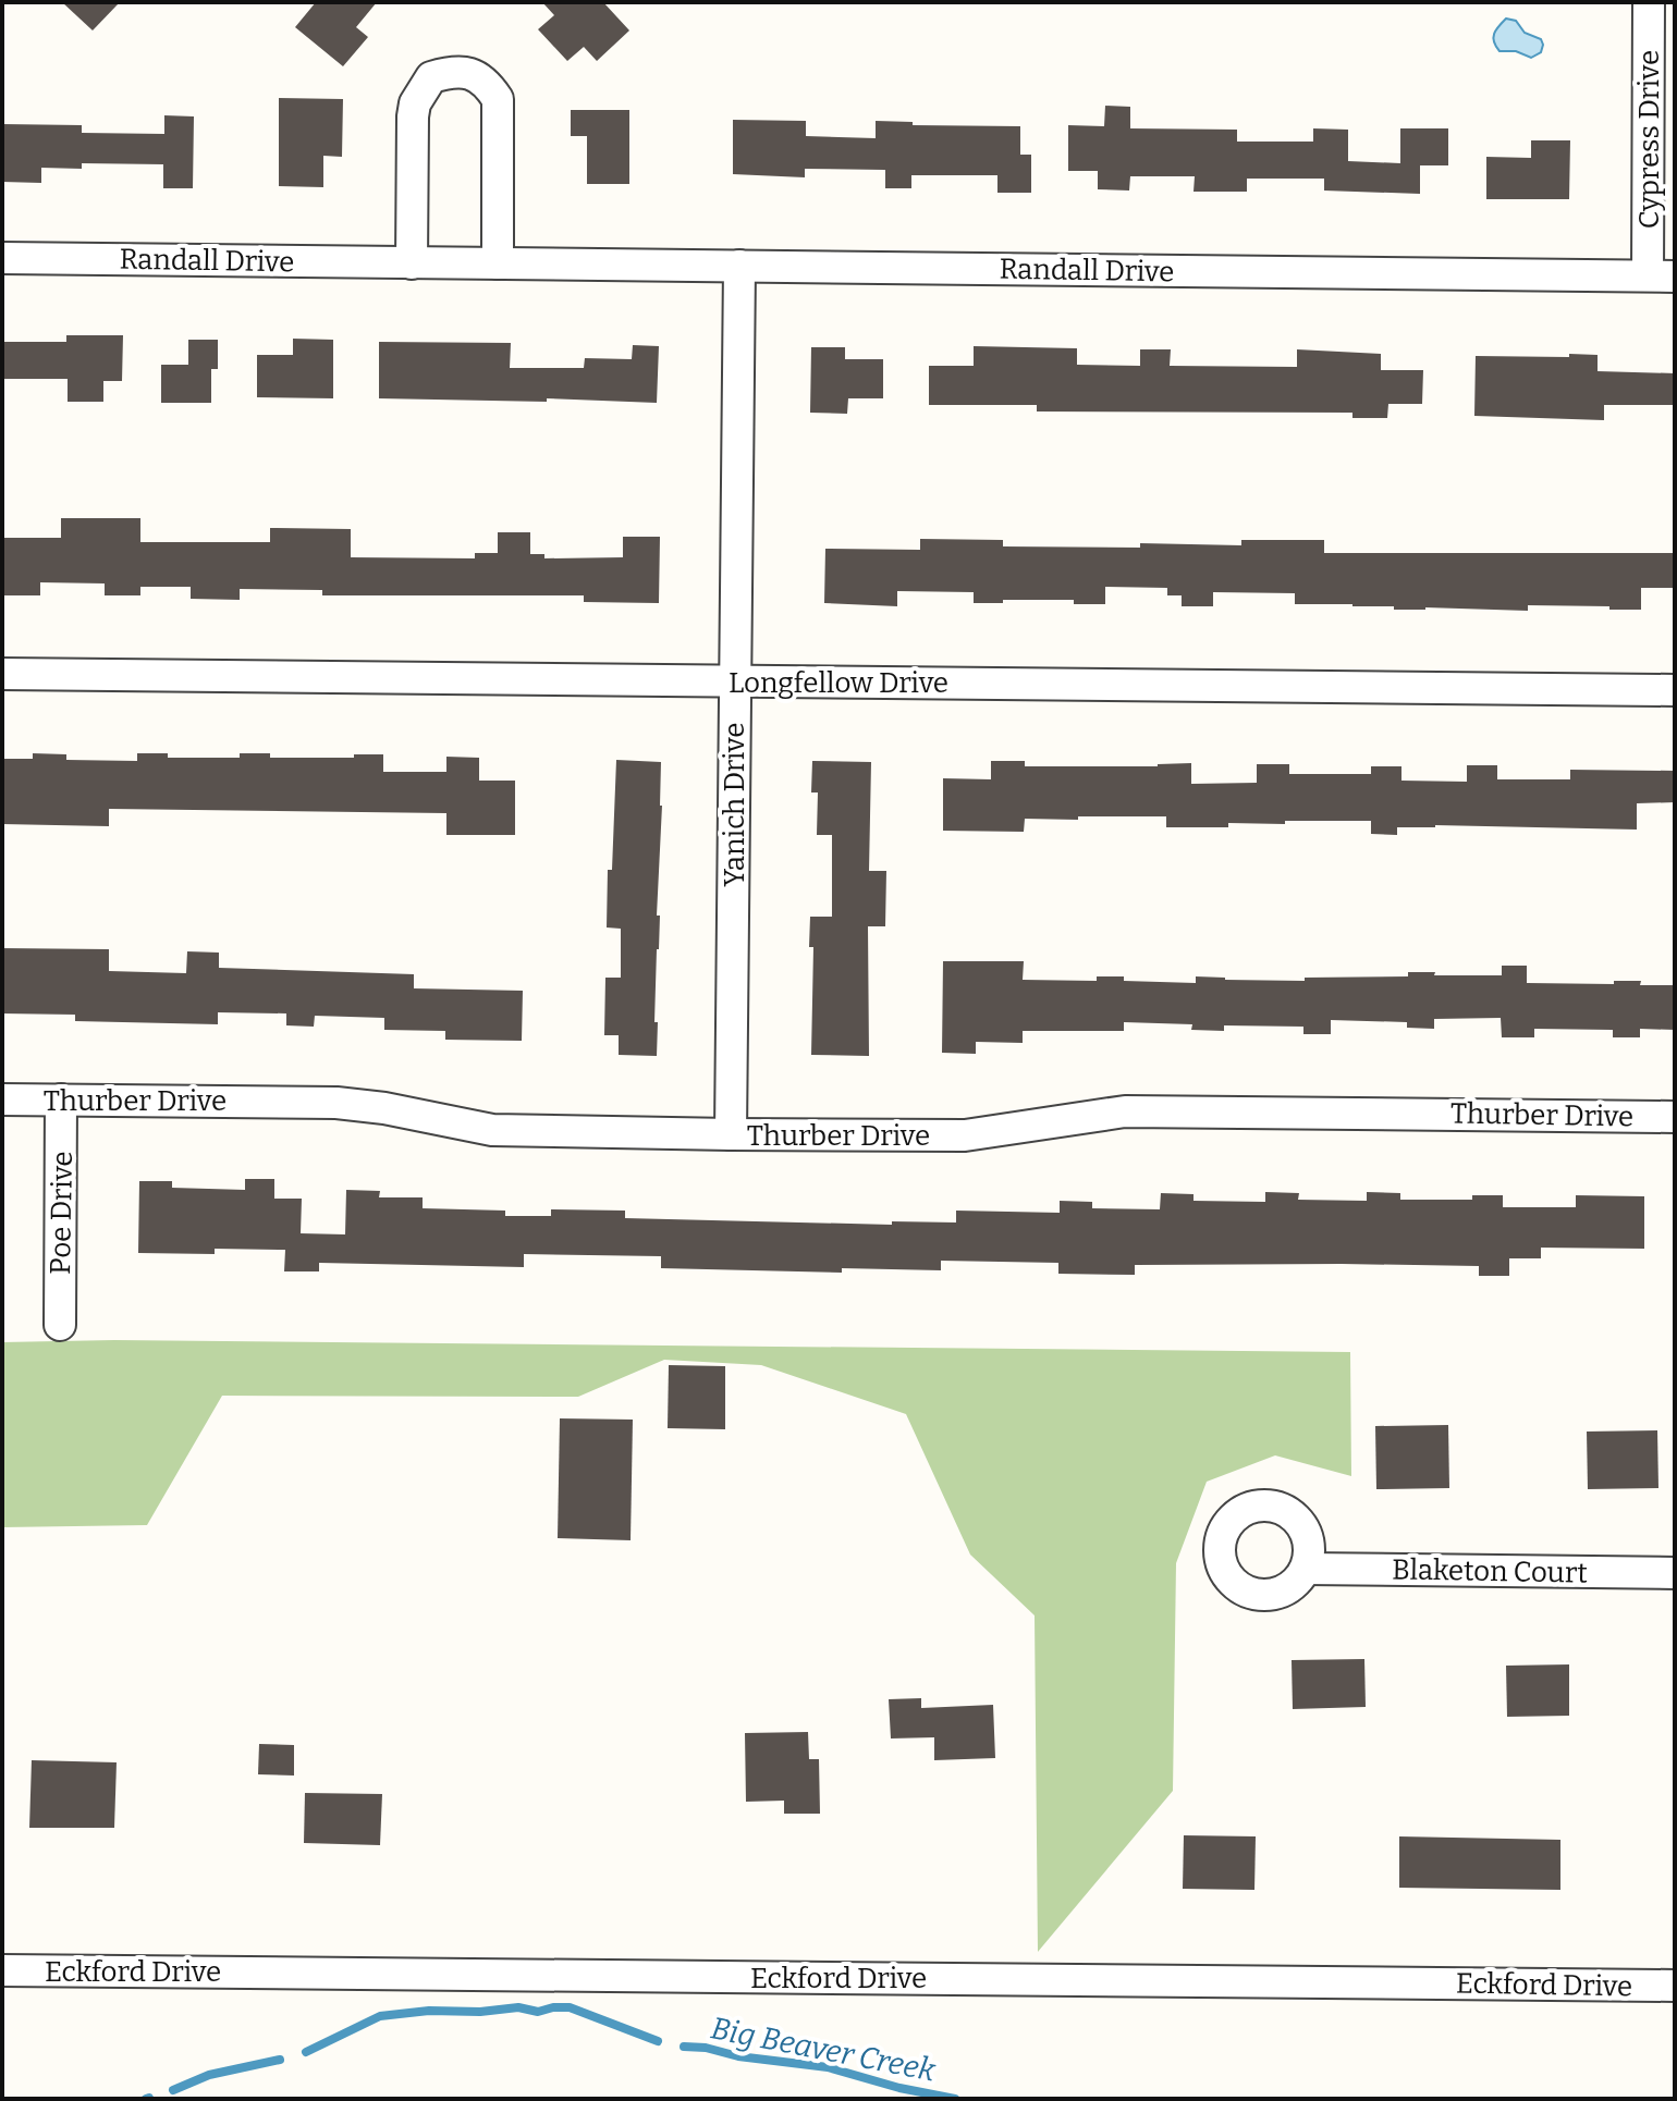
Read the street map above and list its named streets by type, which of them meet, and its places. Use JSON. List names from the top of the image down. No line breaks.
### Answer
{"streets":{"street":["Cypress Drive","Randall Drive","Longfellow Drive","Yanich Drive","Thurber Drive","Poe Drive","Blaketon Court","Eckford Drive"]},"crossings":[["Cypress Drive","Randall Drive"],["Randall Drive","Yanich Drive"],["Longfellow Drive","Yanich Drive"],["Yanich Drive","Thurber Drive"],["Thurber Drive","Poe Drive"]],"water":["Big Beaver Creek"]}
